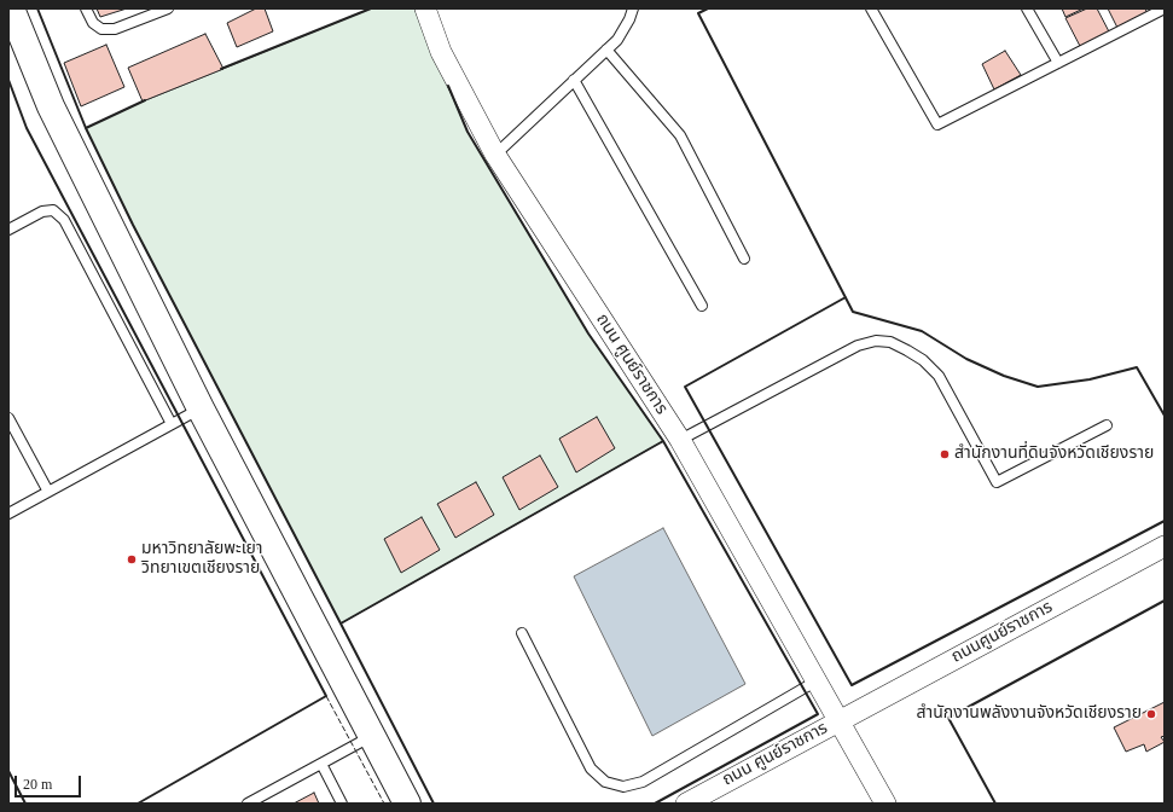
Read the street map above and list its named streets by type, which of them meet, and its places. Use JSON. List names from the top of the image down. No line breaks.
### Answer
{"streets":{"street":["ถนน ศูนย์ราชการ","ถนนศูนย์ราชการ"]},"crossings":[["ถนน ศูนย์ราชการ","ถนนศูนย์ราชการ"]],"places":["สำนักงานที่ดินจังหวัดเชียงราย","มหาวิทยาลัยพะเยา วิทยาเขตเชียงราย","สำนักงานพลังงานจังหวัดเชียงราย"],"scale_bar":"20 m"}
